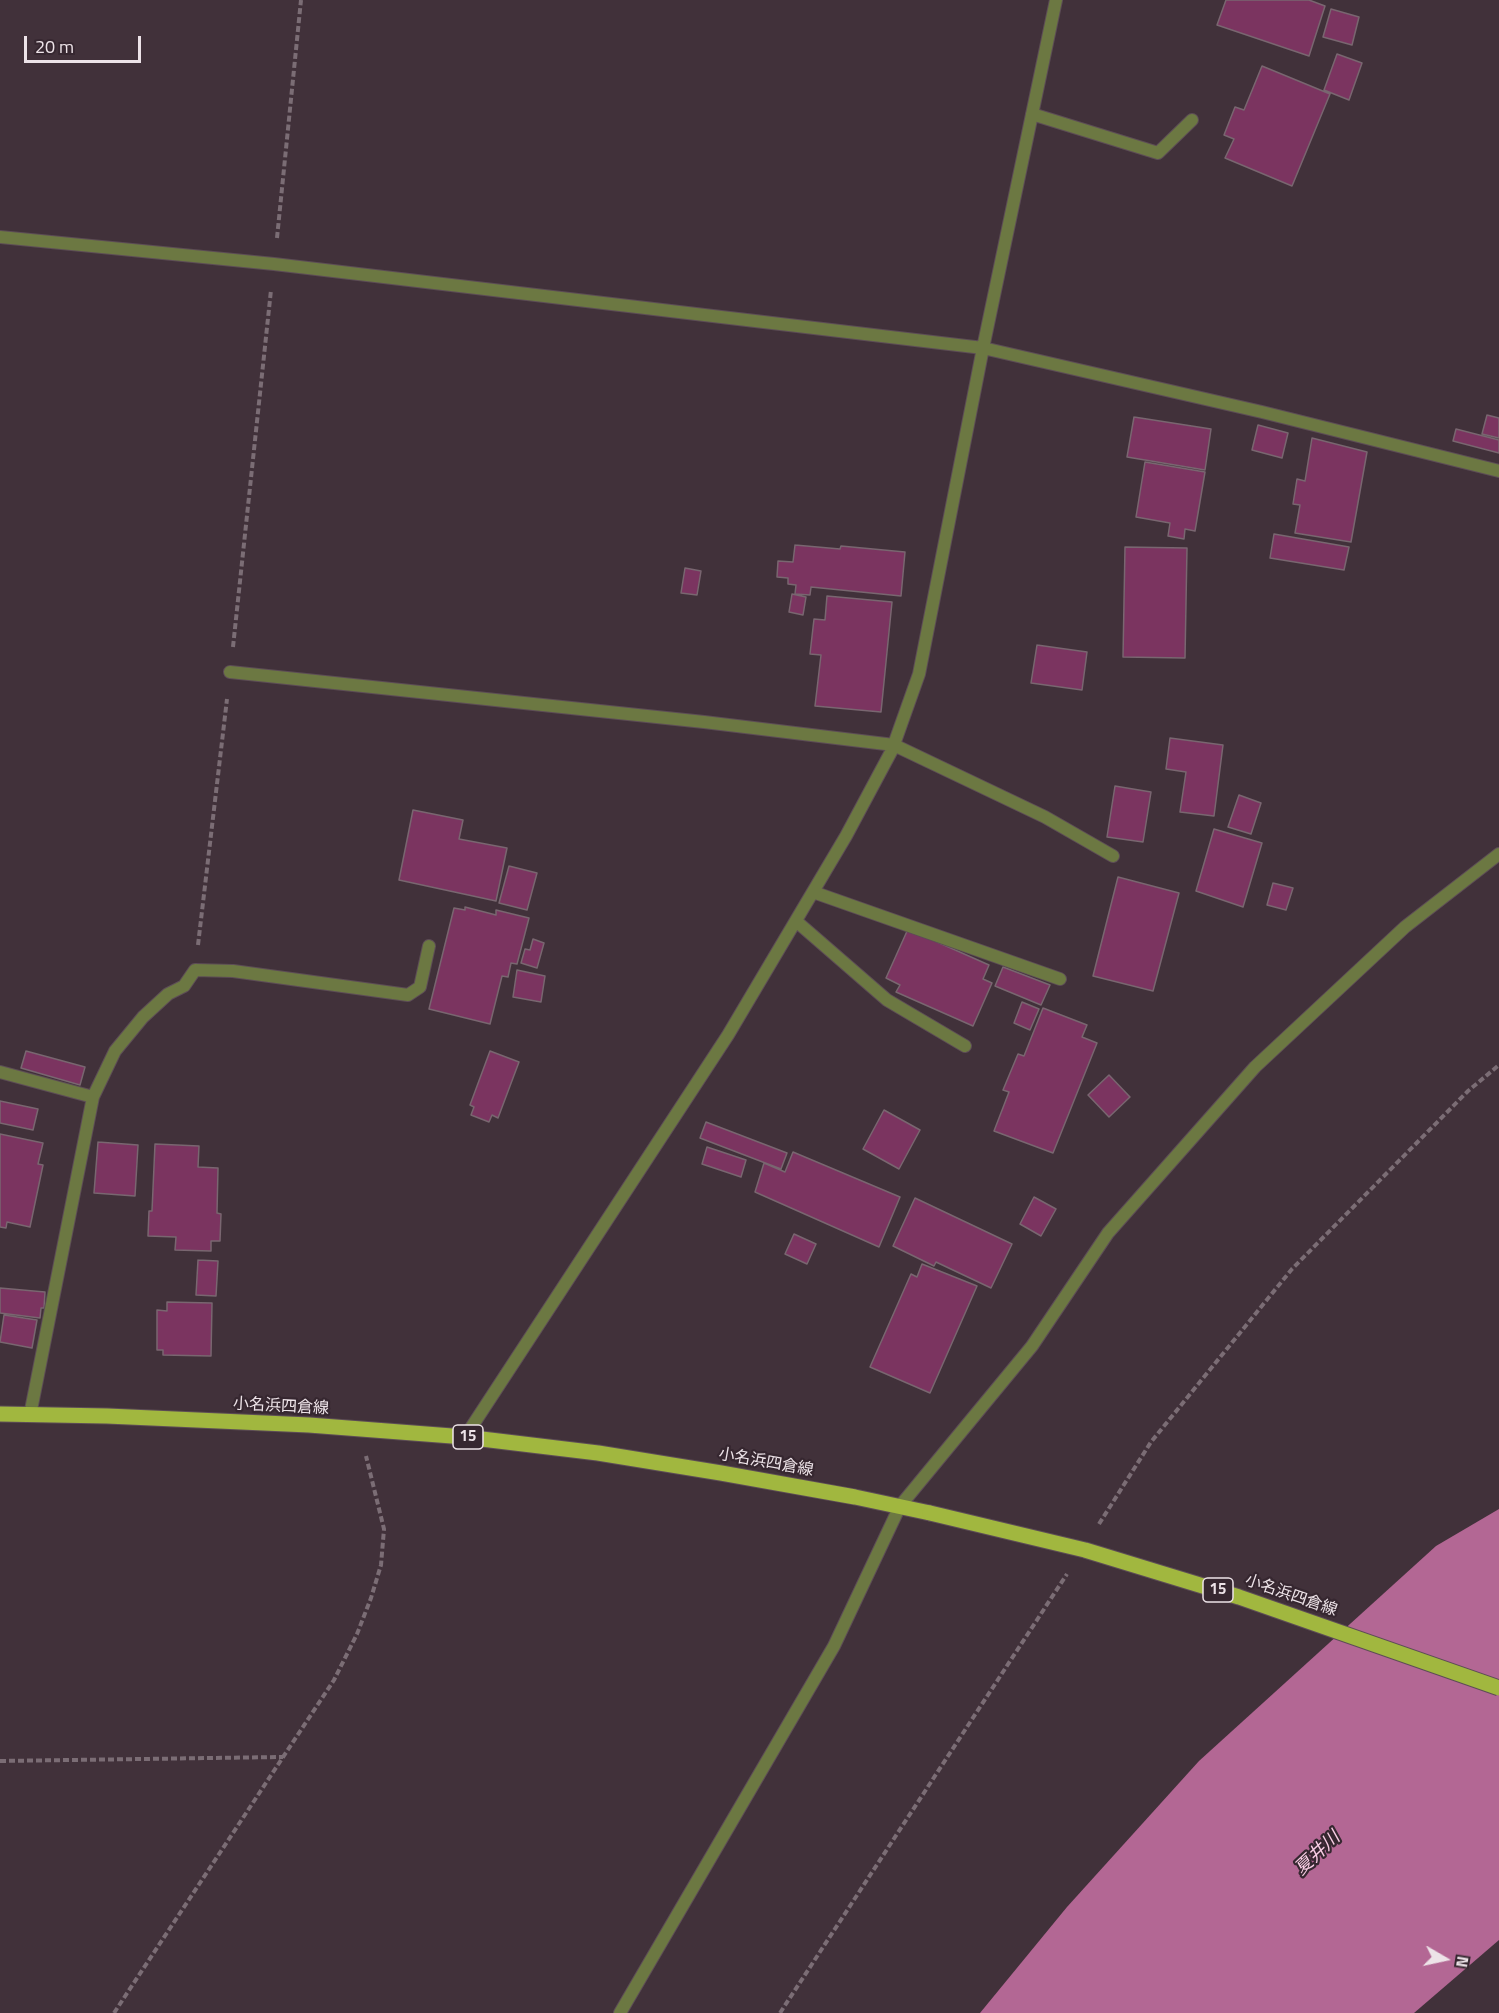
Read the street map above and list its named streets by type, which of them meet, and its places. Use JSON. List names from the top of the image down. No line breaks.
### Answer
{"streets":{"main road":["小名浜四倉線","15"]},"water":["夏井川"],"scale_bar":"20 m","north":"right"}
